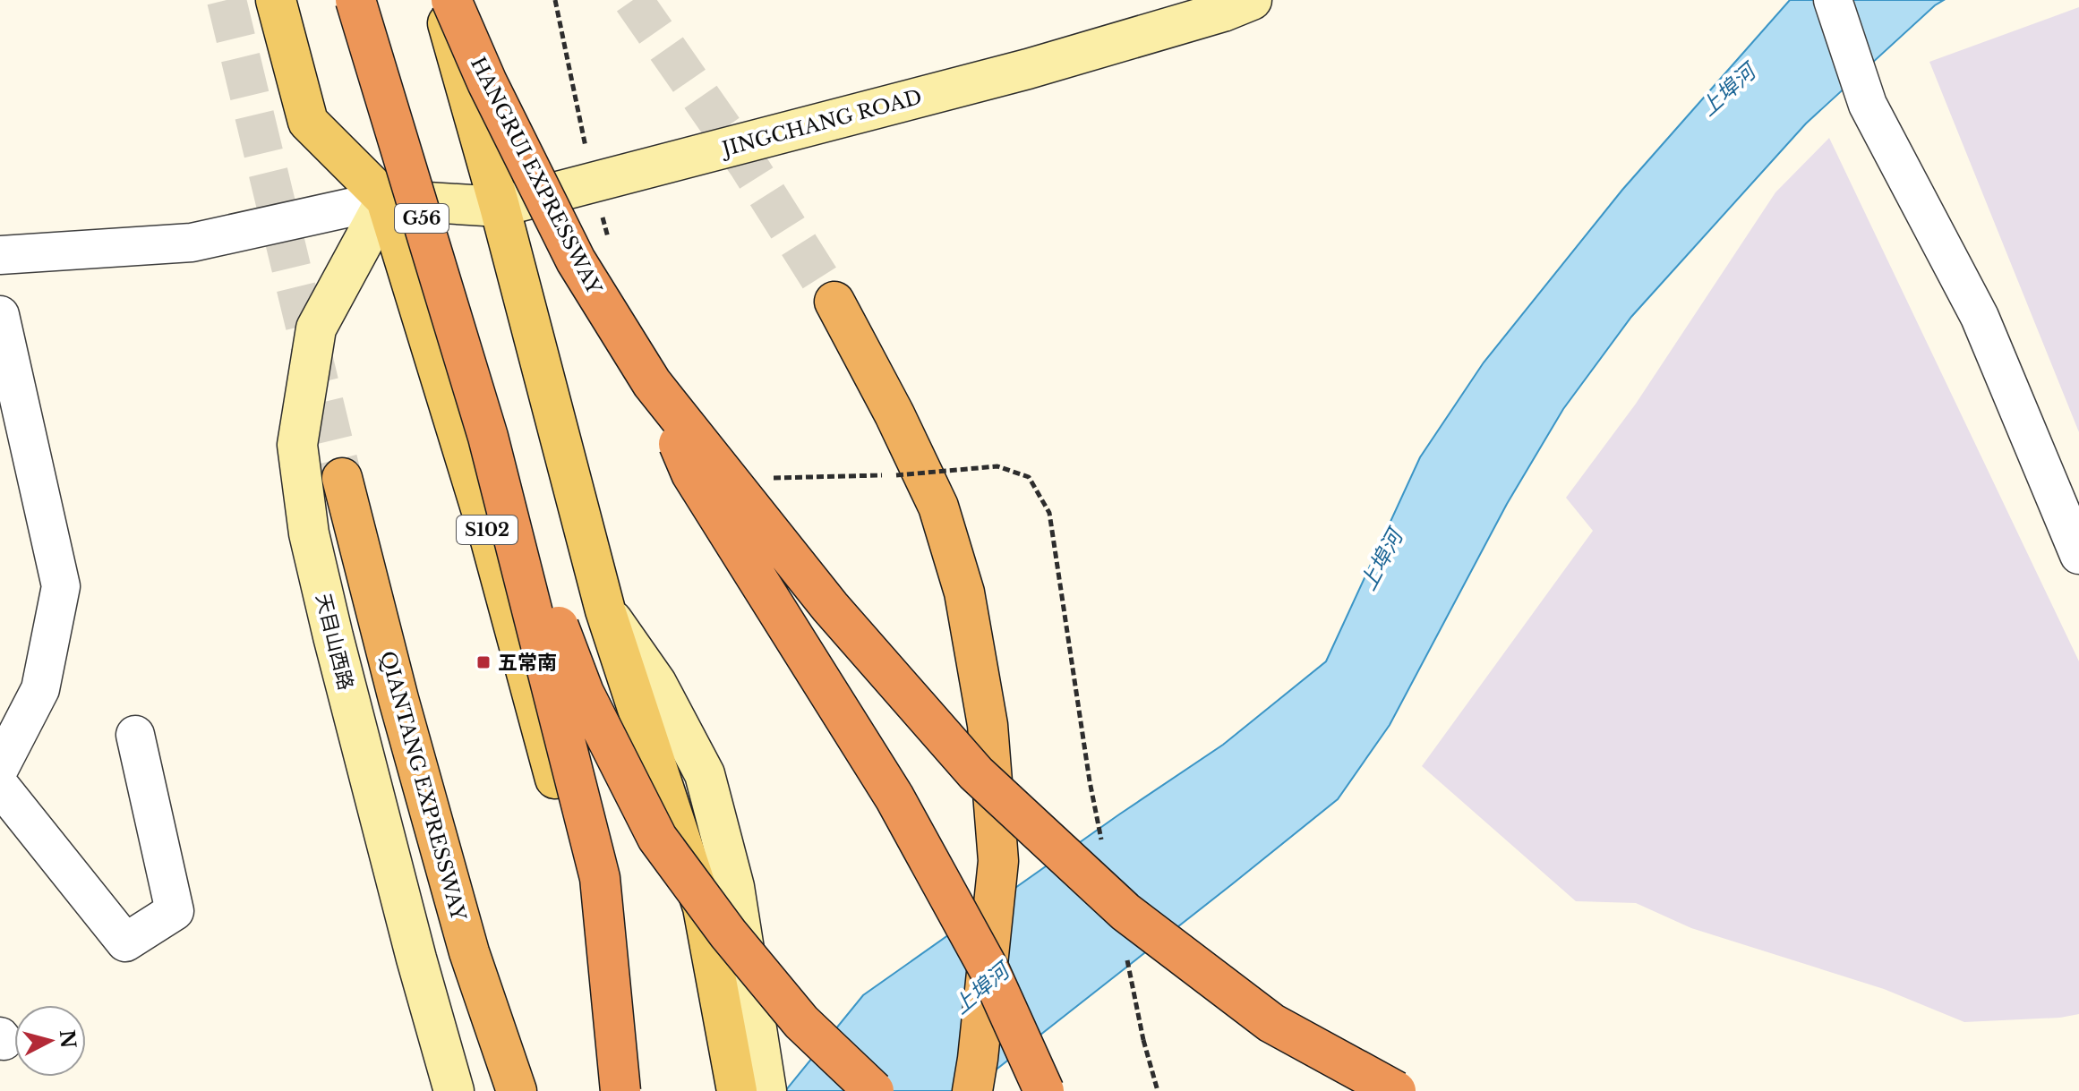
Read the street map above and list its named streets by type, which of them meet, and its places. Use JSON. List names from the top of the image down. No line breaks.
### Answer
{"streets":{"highway":["HANGRUI EXPRESSWAY","G56","QIANTANG EXPRESSWAY"],"main road":["JINGCHANG ROAD","S102","天目山西路"]},"crossings":[["JINGCHANG ROAD","S102"],["JINGCHANG ROAD","天目山西路"],["S102","天目山西路"]],"water":["上埠河"],"places":{"transit":["五常南"]},"north":"right"}
